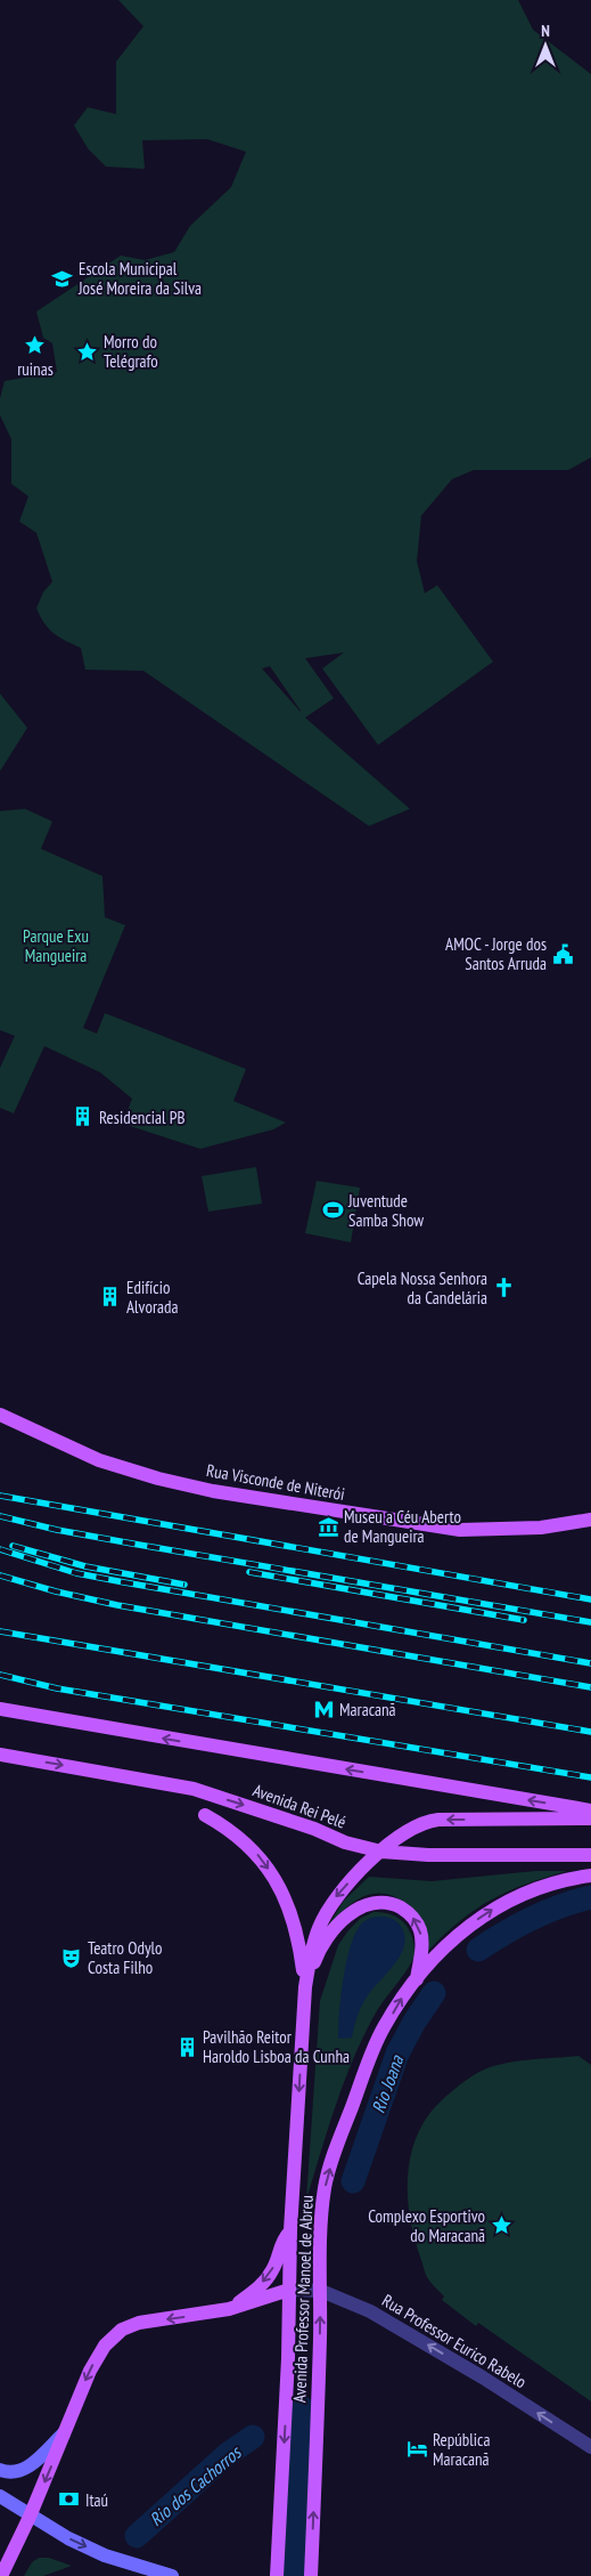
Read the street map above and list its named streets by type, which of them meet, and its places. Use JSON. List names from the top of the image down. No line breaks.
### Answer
{"streets":{"main road":["Rua Visconde de Niterói","Avenida Rei Pelé","Avenida Professor Manoel de Abreu"],"street":["Rua Professor Eurico Rabelo"]},"crossings":[["Avenida Rei Pelé","Avenida Professor Manoel de Abreu"],["Avenida Professor Manoel de Abreu","Rua Professor Eurico Rabelo"]],"one_way":["Rua Professor Eurico Rabelo"],"water":["Rio Joana","Rio dos Cachorros"],"parks":["Parque Exu Mangueira"],"places":{"school or university":["Escola Municipal José Moreira da Silva"],"place":["ruinas","Morro do Telégrafo","Complexo Esportivo do Maracanã"],"public building":["AMOC - Jorge dos Santos Arruda"],"building":["Residencial PB","Edifício Alvorada","Pavilhão Reitor Haroldo Lisboa da Cunha"],"sports":["Juventude Samba Show"],"church":["Capela Nossa Senhora da Candelária"],"museum":["Museu a Céu Aberto de Mangueira"],"metro station":["Maracanã"],"theatre":["Teatro Odylo Costa Filho"],"hotel":["República Maracanã"],"bank":["Itaú"]},"north":"top"}
